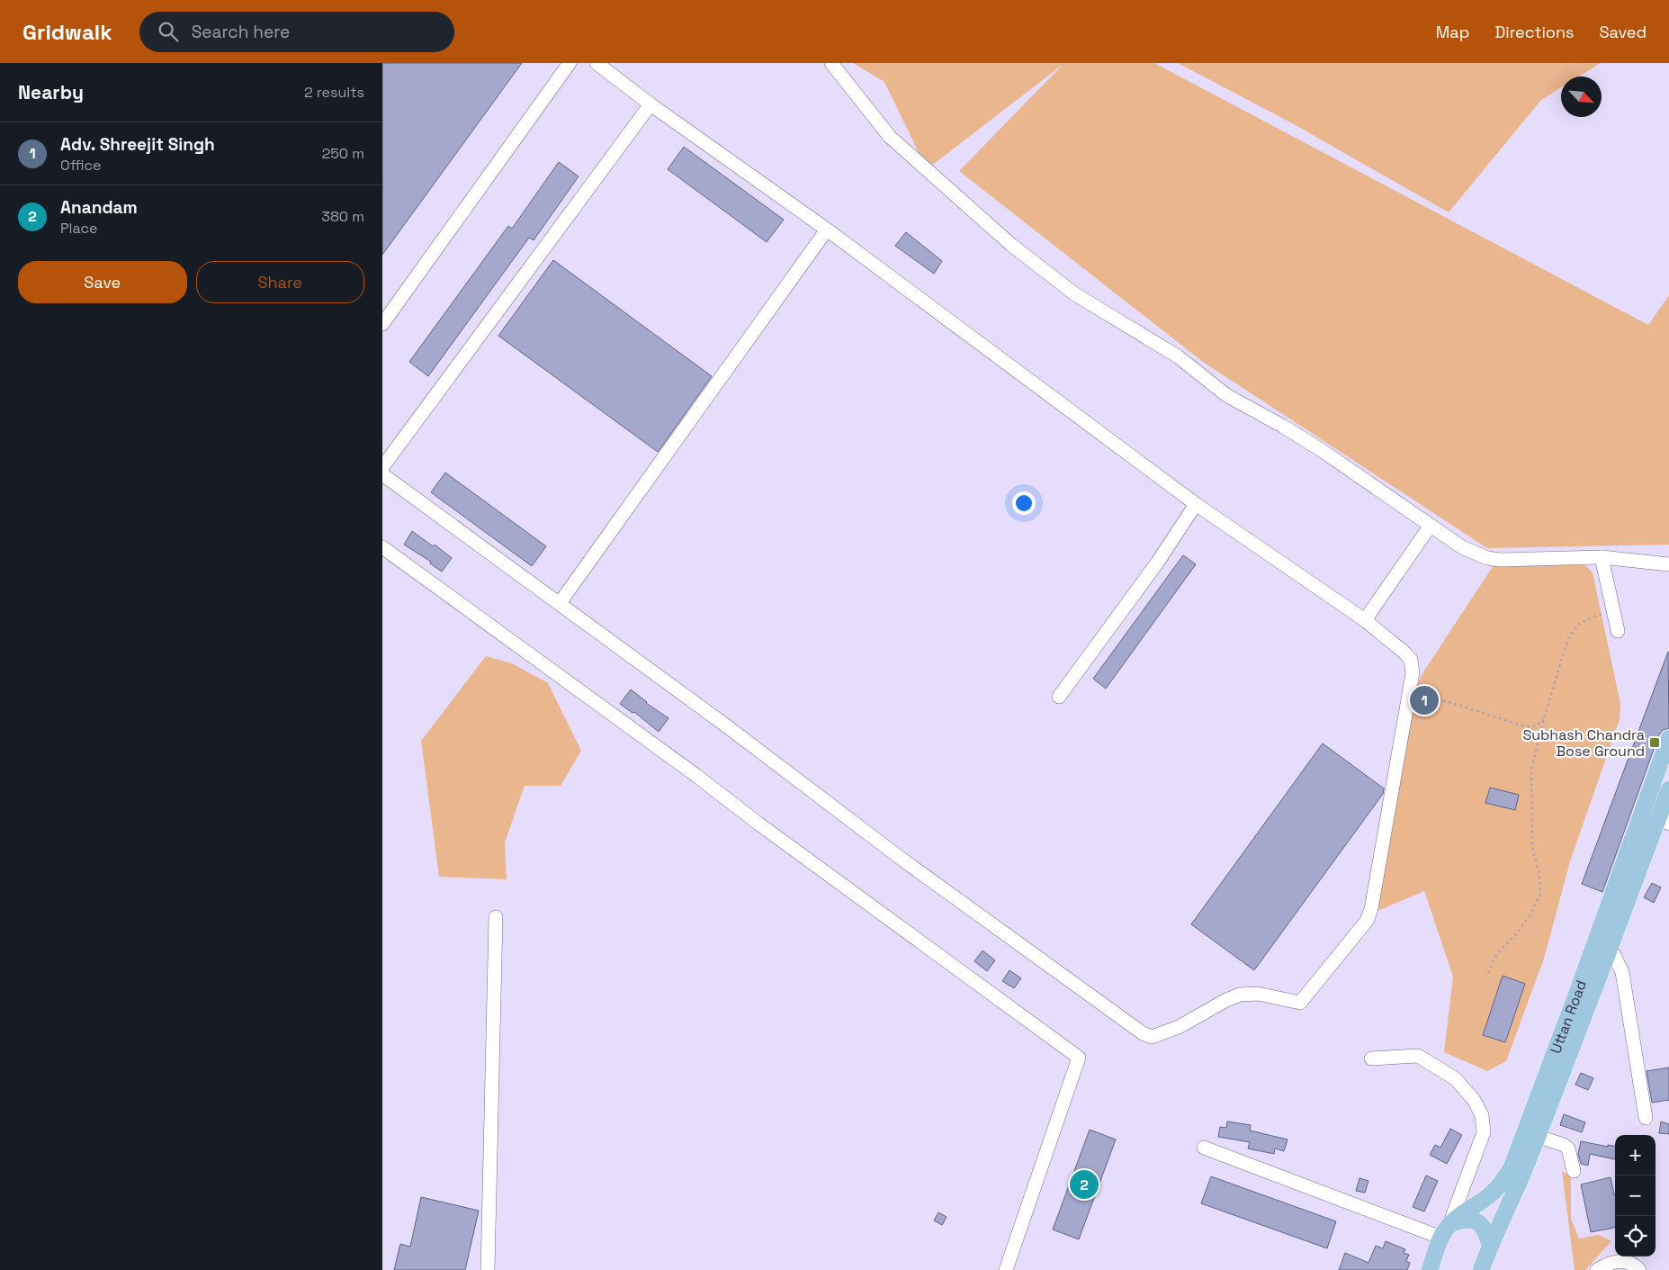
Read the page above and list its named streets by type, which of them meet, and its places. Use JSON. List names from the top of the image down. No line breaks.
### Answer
{"streets":{"main road":["Uttan Road"]},"places":{"transit":["Subhash Chandra Bose Ground"]},"north":"bottom right","page":{"header":"Gridwalk","search":"Search here","nav":["Map","Directions","Saved"],"heading":["Nearby","2 results"],"list":[{"mark":"1","name":"Adv. Shreejit Singh","note":"Office","value":"250 m"},{"mark":"2","name":"Anandam","note":"Place","value":"380 m"}],"buttons":["Save","Share"],"pins":["1","2"],"map_buttons":["+","−"]}}
